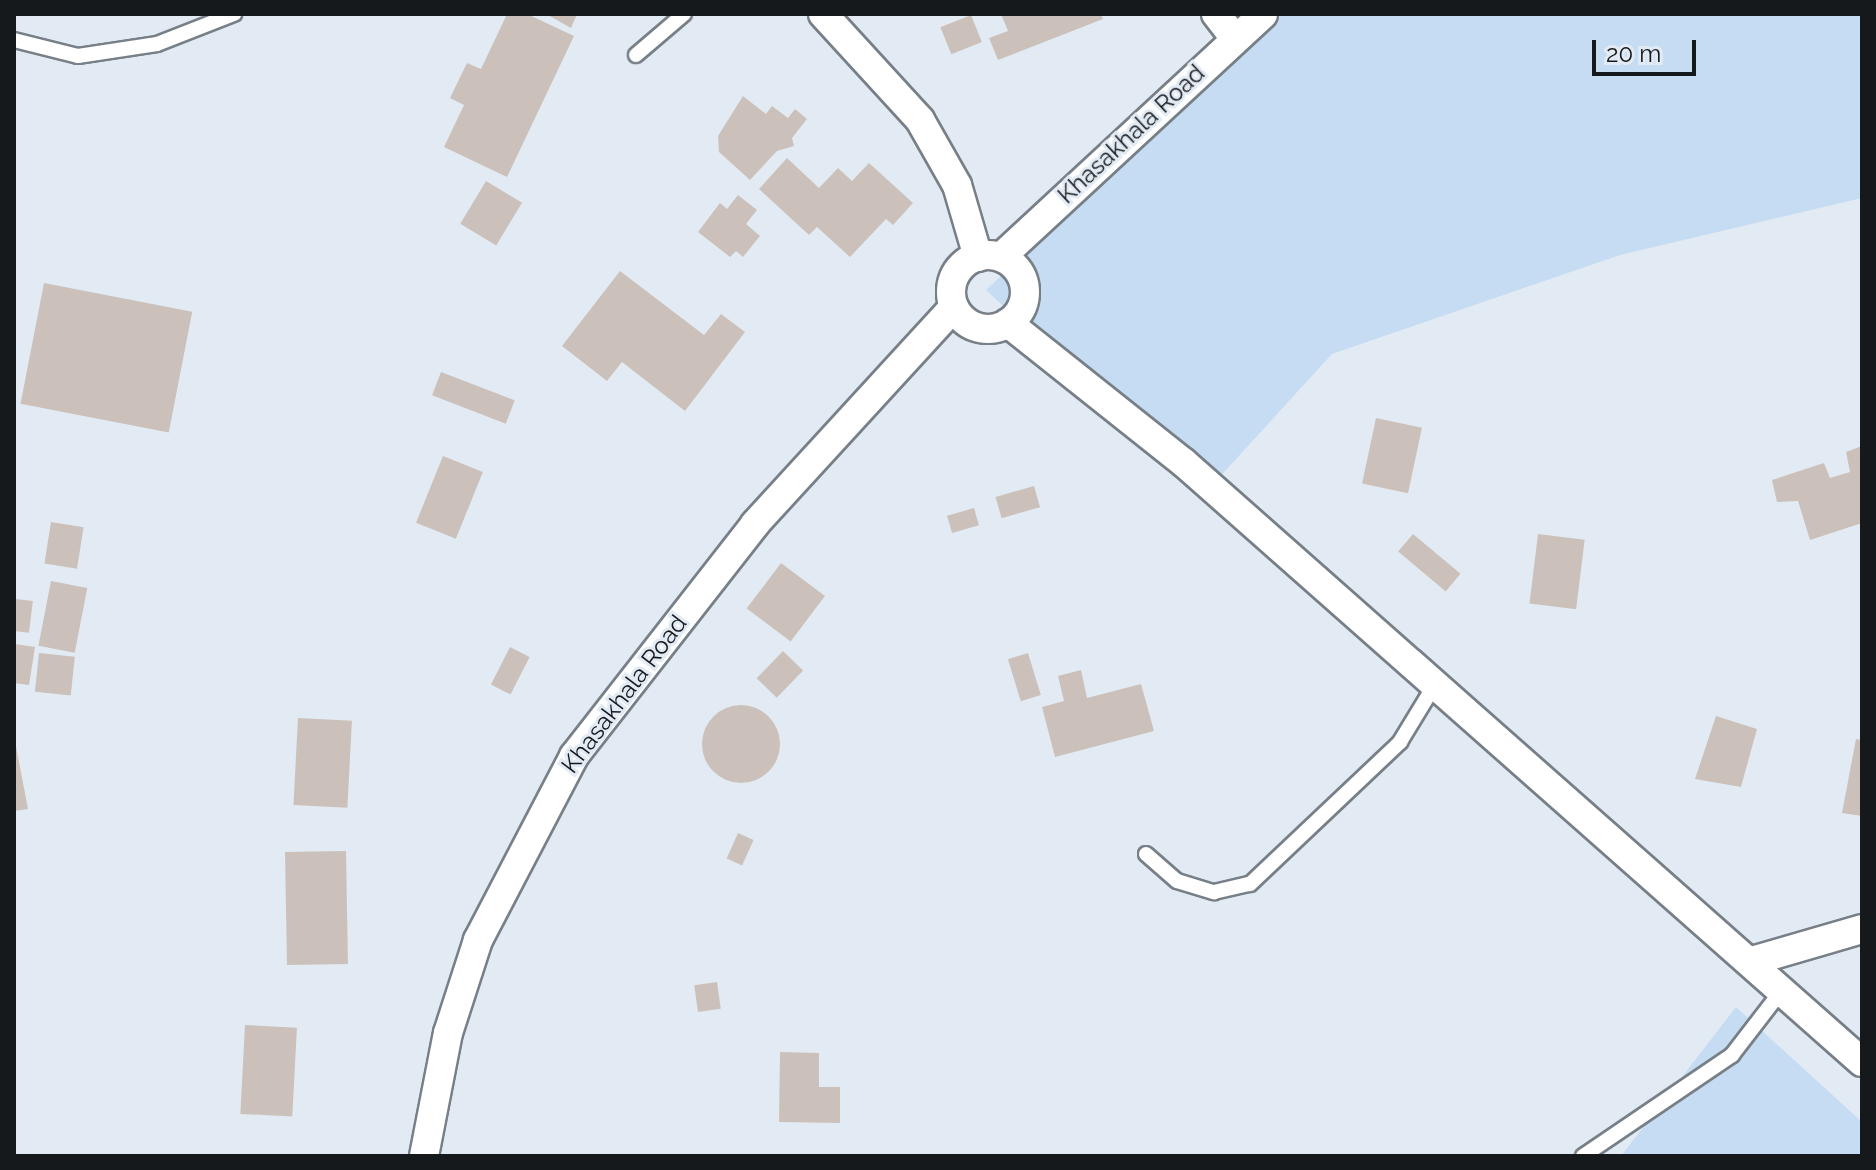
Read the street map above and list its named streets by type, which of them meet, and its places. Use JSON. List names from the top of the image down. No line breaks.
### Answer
{"streets":{"street":["Khasakhala Road"]},"scale_bar":"20 m"}
